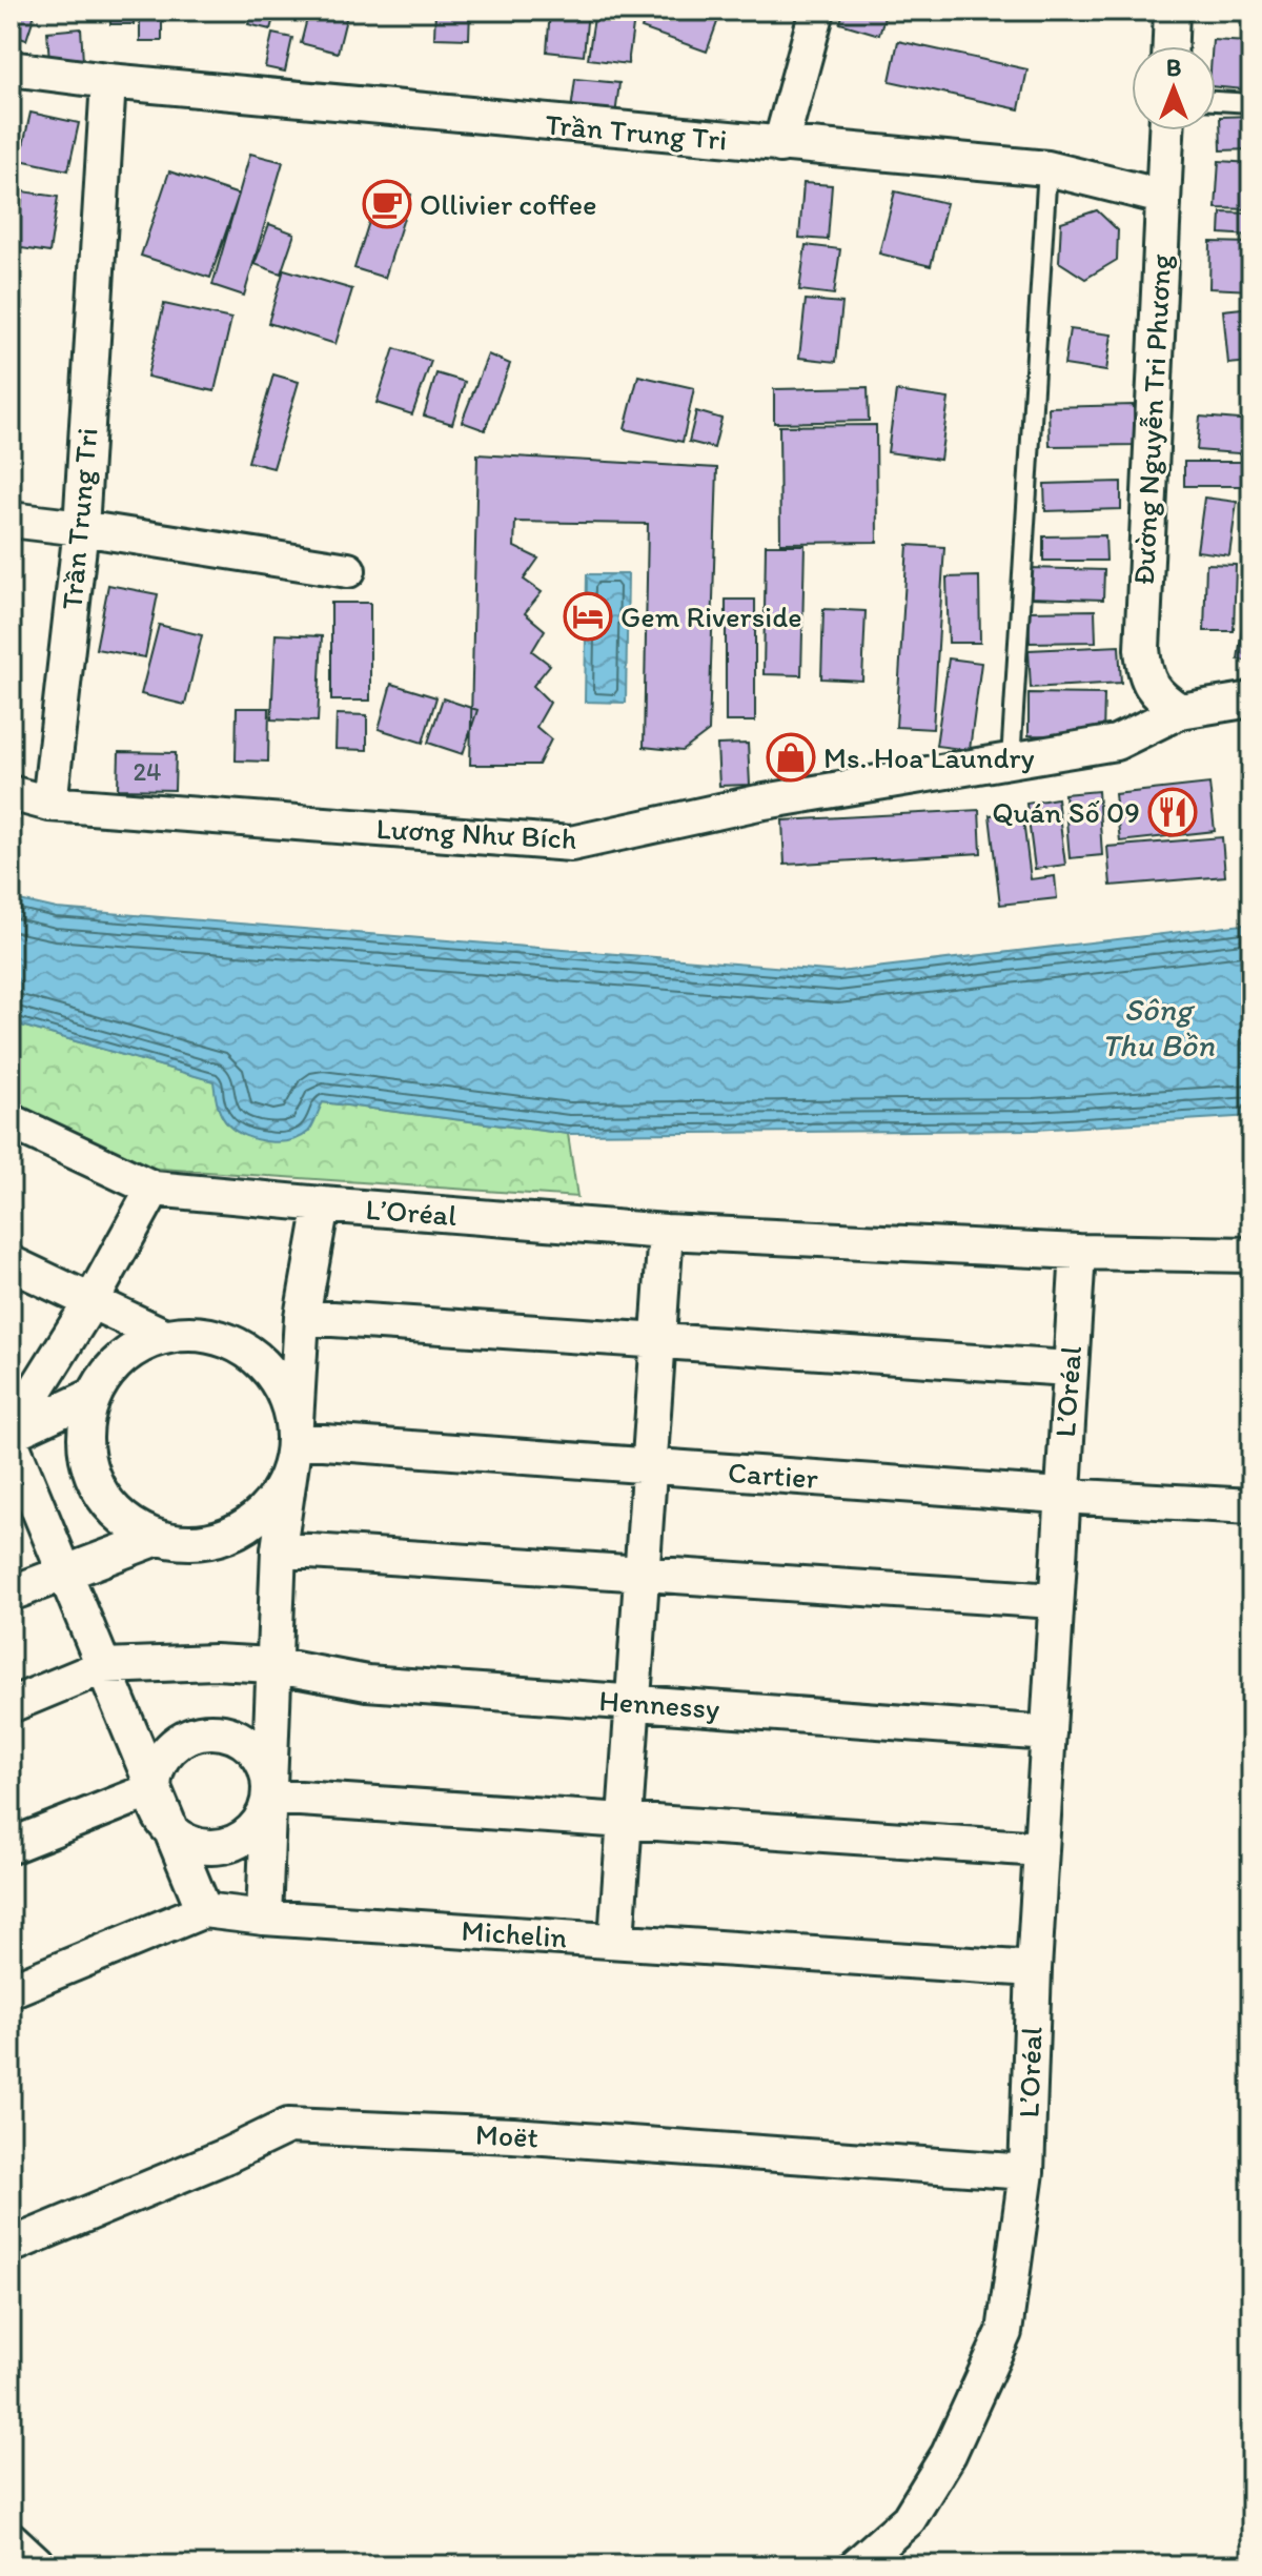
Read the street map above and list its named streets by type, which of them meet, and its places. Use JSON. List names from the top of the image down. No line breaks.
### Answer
{"streets":{"street":["Trần Trung Tri","Đường Nguyễn Tri Phương","Lương Như Bích","L’Oréal","Cartier","Hennessy","Michelin","Moët"]},"crossings":[["Trần Trung Tri","Đường Nguyễn Tri Phương"],["Trần Trung Tri","Lương Như Bích"],["Đường Nguyễn Tri Phương","Lương Như Bích"],["L’Oréal","Cartier"],["L’Oréal","Hennessy"],["L’Oréal","Michelin"],["L’Oréal","Moët"]],"water":["Sông Thu Bồn"],"places":{"cafe":["Ollivier coffee"],"hotel":["Gem Riverside"],"shop":["Ms. Hoa Laundry"],"restaurant":["Quán Số 09"]},"house_numbers":["24"],"north":"top"}
